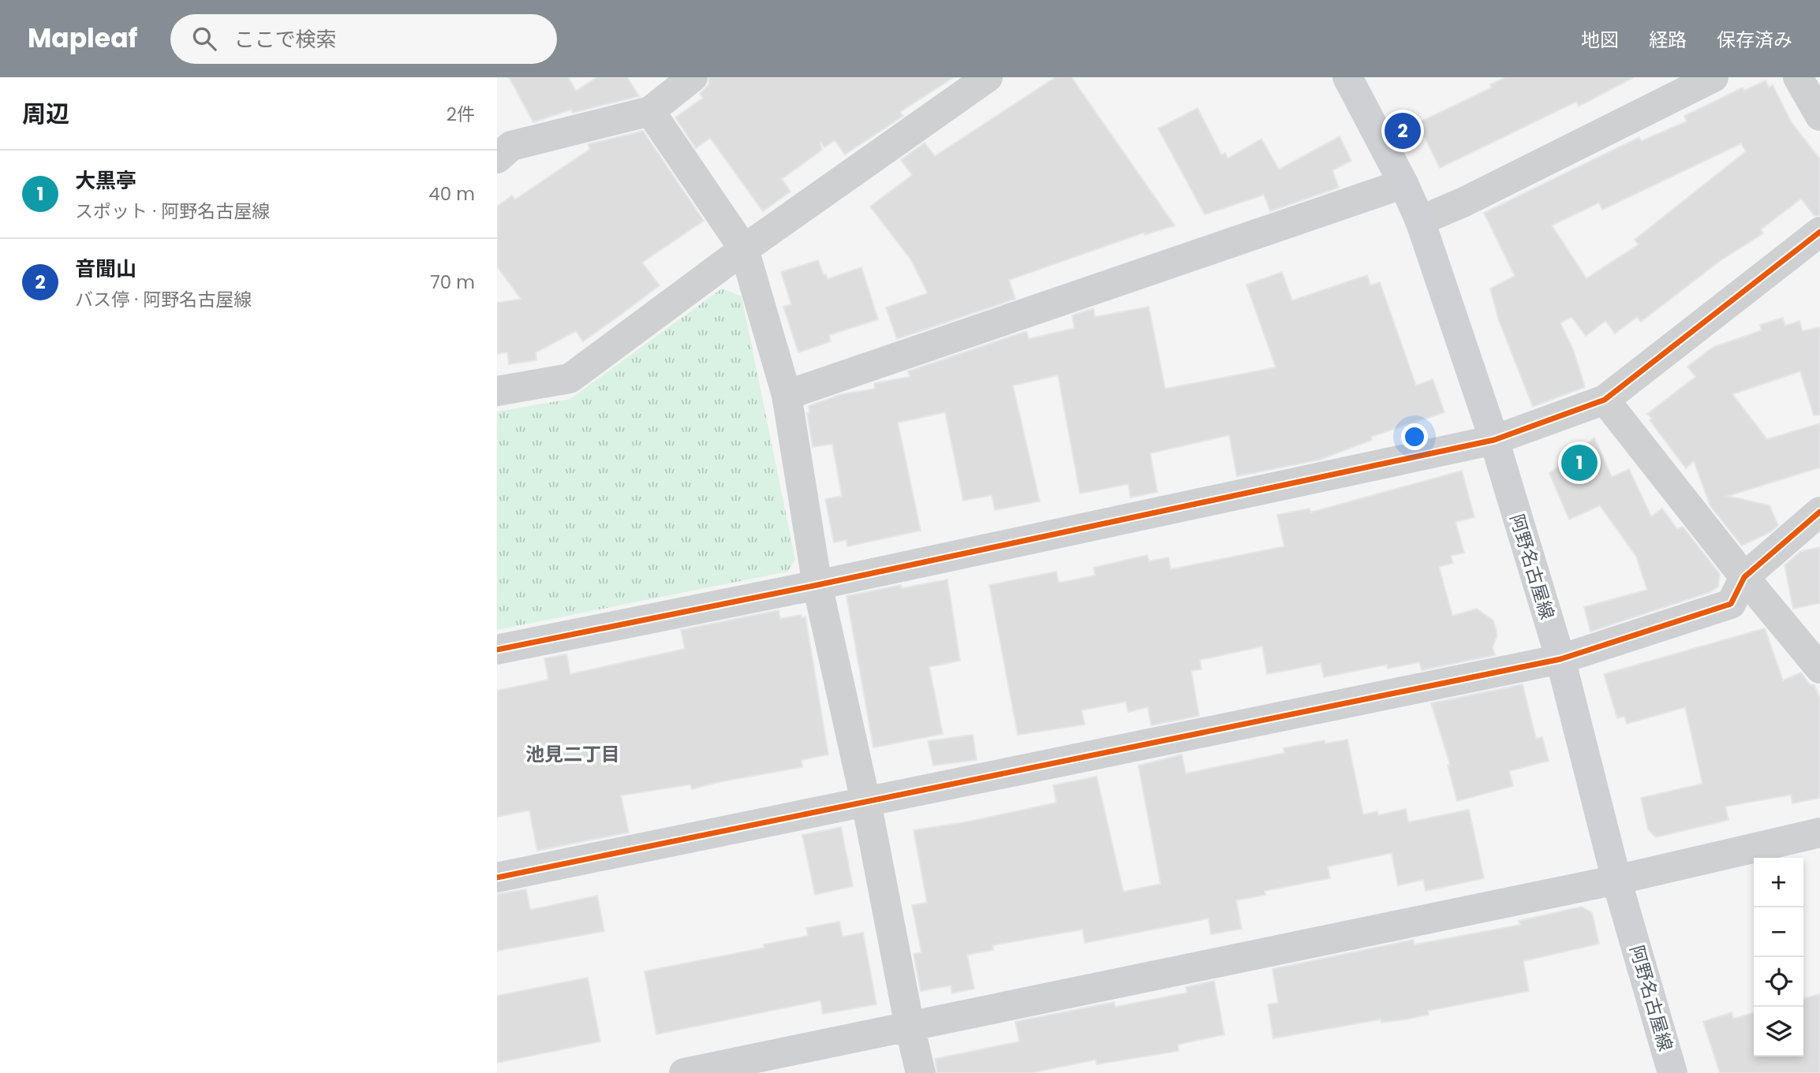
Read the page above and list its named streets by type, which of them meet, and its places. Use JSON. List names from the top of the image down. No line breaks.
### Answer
{"streets":{"main road":["阿野名古屋線"]},"districts":["池見二丁目"],"page":{"header":"Mapleaf","search":"ここで検索","nav":["地図","経路","保存済み"],"heading":["周辺","2件"],"pins":["2","1"],"list":[{"mark":"1","name":"大黒亭","note":"スポット · 阿野名古屋線","value":"40 m"},{"mark":"2","name":"音聞山","note":"バス停 · 阿野名古屋線","value":"70 m"}],"map_buttons":["+","−"]}}
